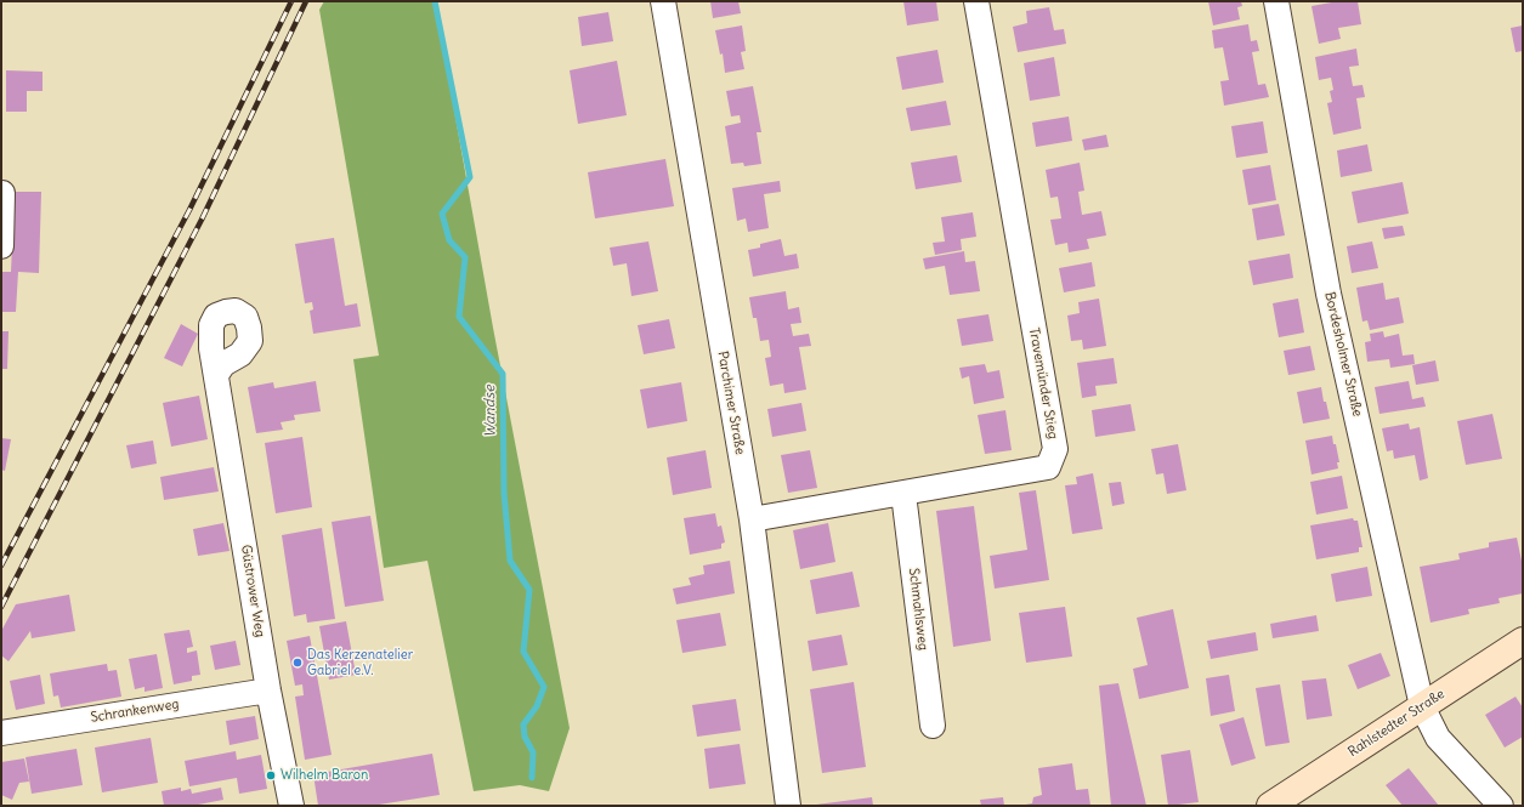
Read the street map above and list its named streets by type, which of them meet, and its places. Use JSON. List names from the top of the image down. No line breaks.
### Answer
{"streets":{"main road":["Rahlstedter Straße"],"street":["Bordesholmer Straße","Travemünder Stieg","Parchimer Straße","Güstrower Weg","Schmahlsweg","Schrankenweg"]},"crossings":[["Bordesholmer Straße","Rahlstedter Straße"],["Travemünder Stieg","Parchimer Straße"],["Travemünder Stieg","Schmahlsweg"],["Güstrower Weg","Schrankenweg"]],"water":["Wandse"],"places":["Das Kerzenatelier Gabriel e.V.","Wilhelm Baron"]}
